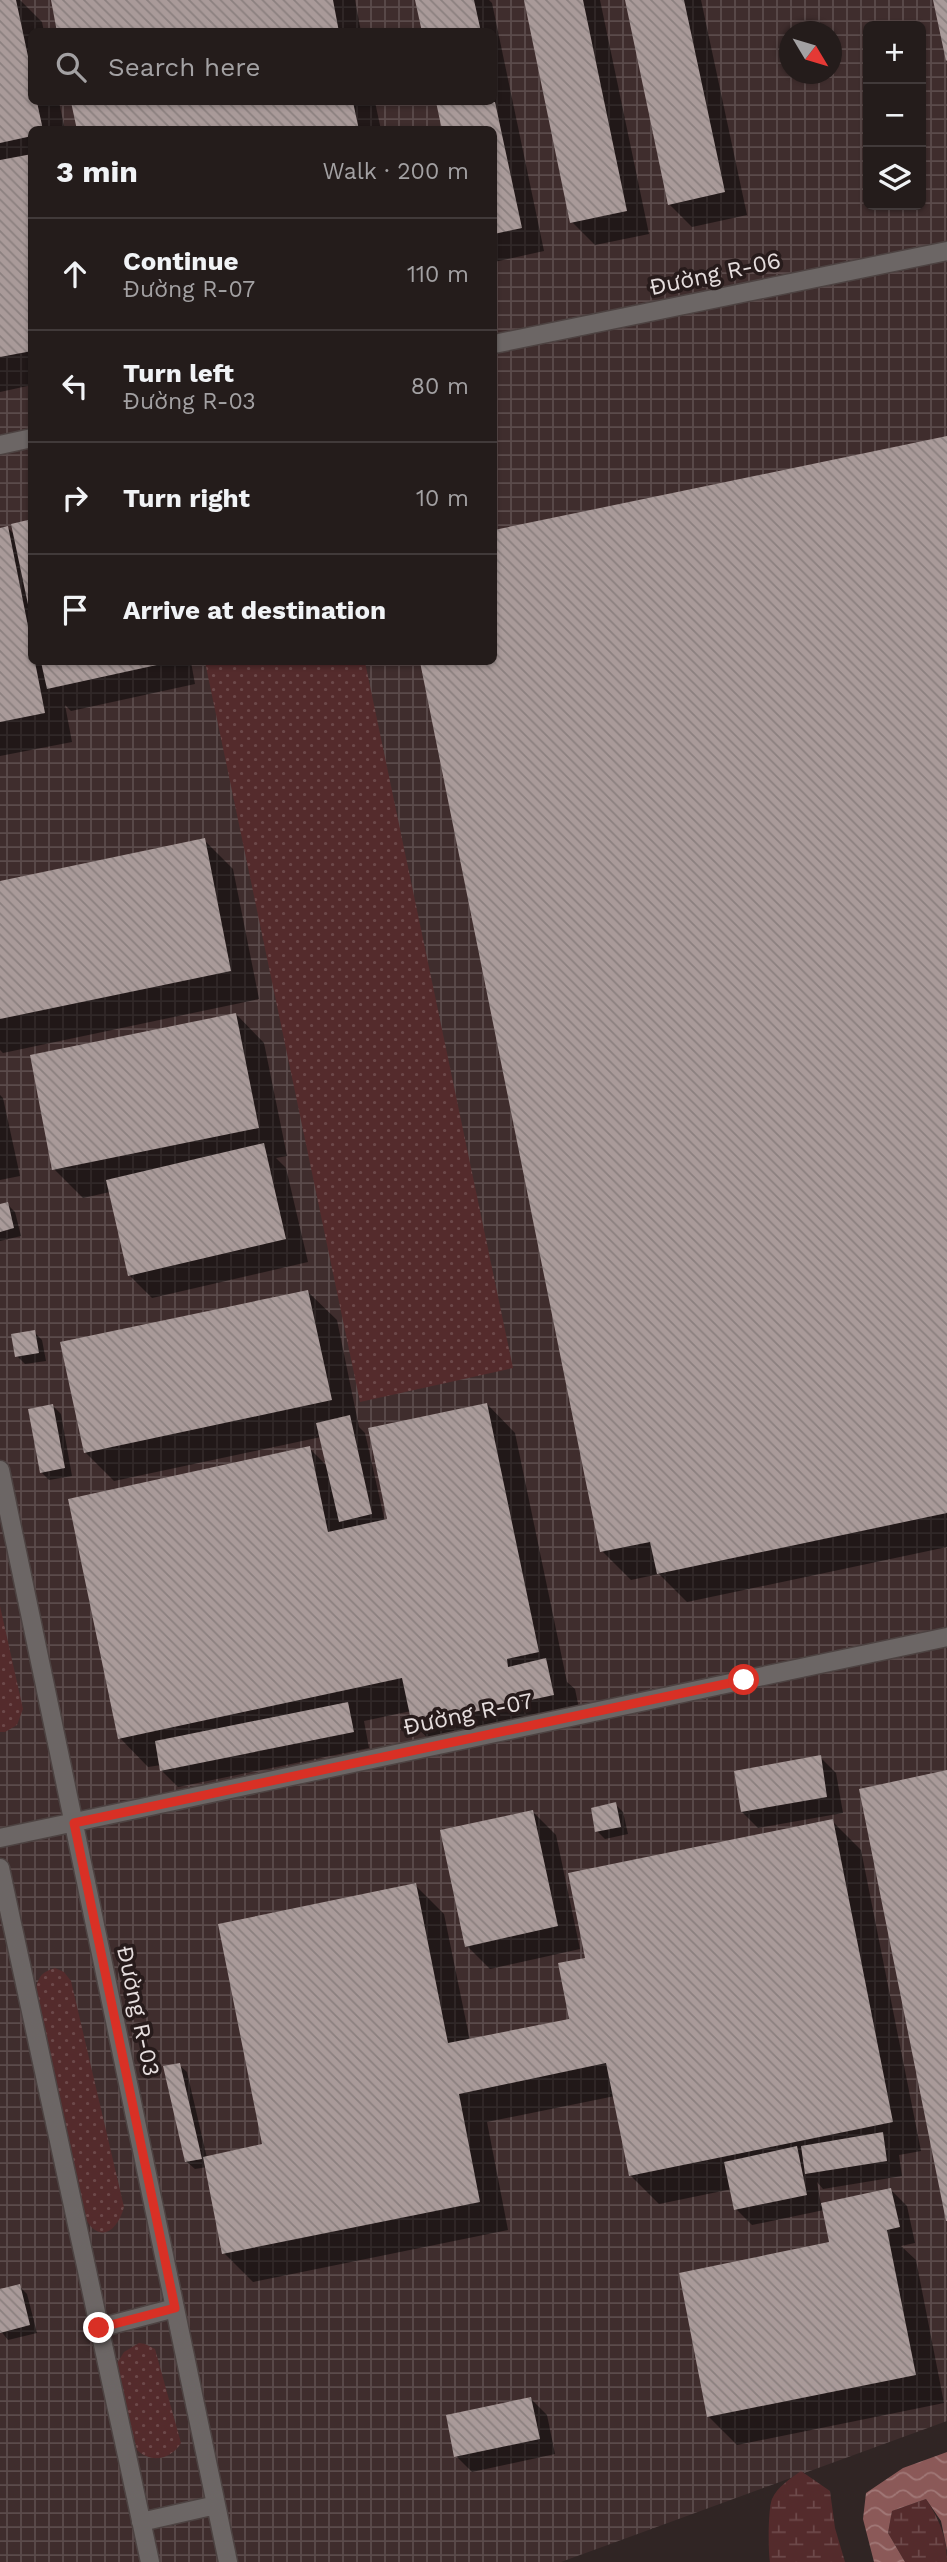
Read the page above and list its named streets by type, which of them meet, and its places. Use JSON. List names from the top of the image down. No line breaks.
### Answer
{"streets":{"lane":["Đường R-06","Đường R-07","Đường R-03"]},"crossings":[["Đường R-07","Đường R-03"]],"north":"bottom right","page":{"map_buttons":["+","−"],"search":"Search here","heading":["3 min","Walk · 200 m"],"list":[["Continue","Đường R-07","110 m"],["Turn left","Đường R-03","80 m"],["Turn right","10 m"],"Arrive at destination"]}}
